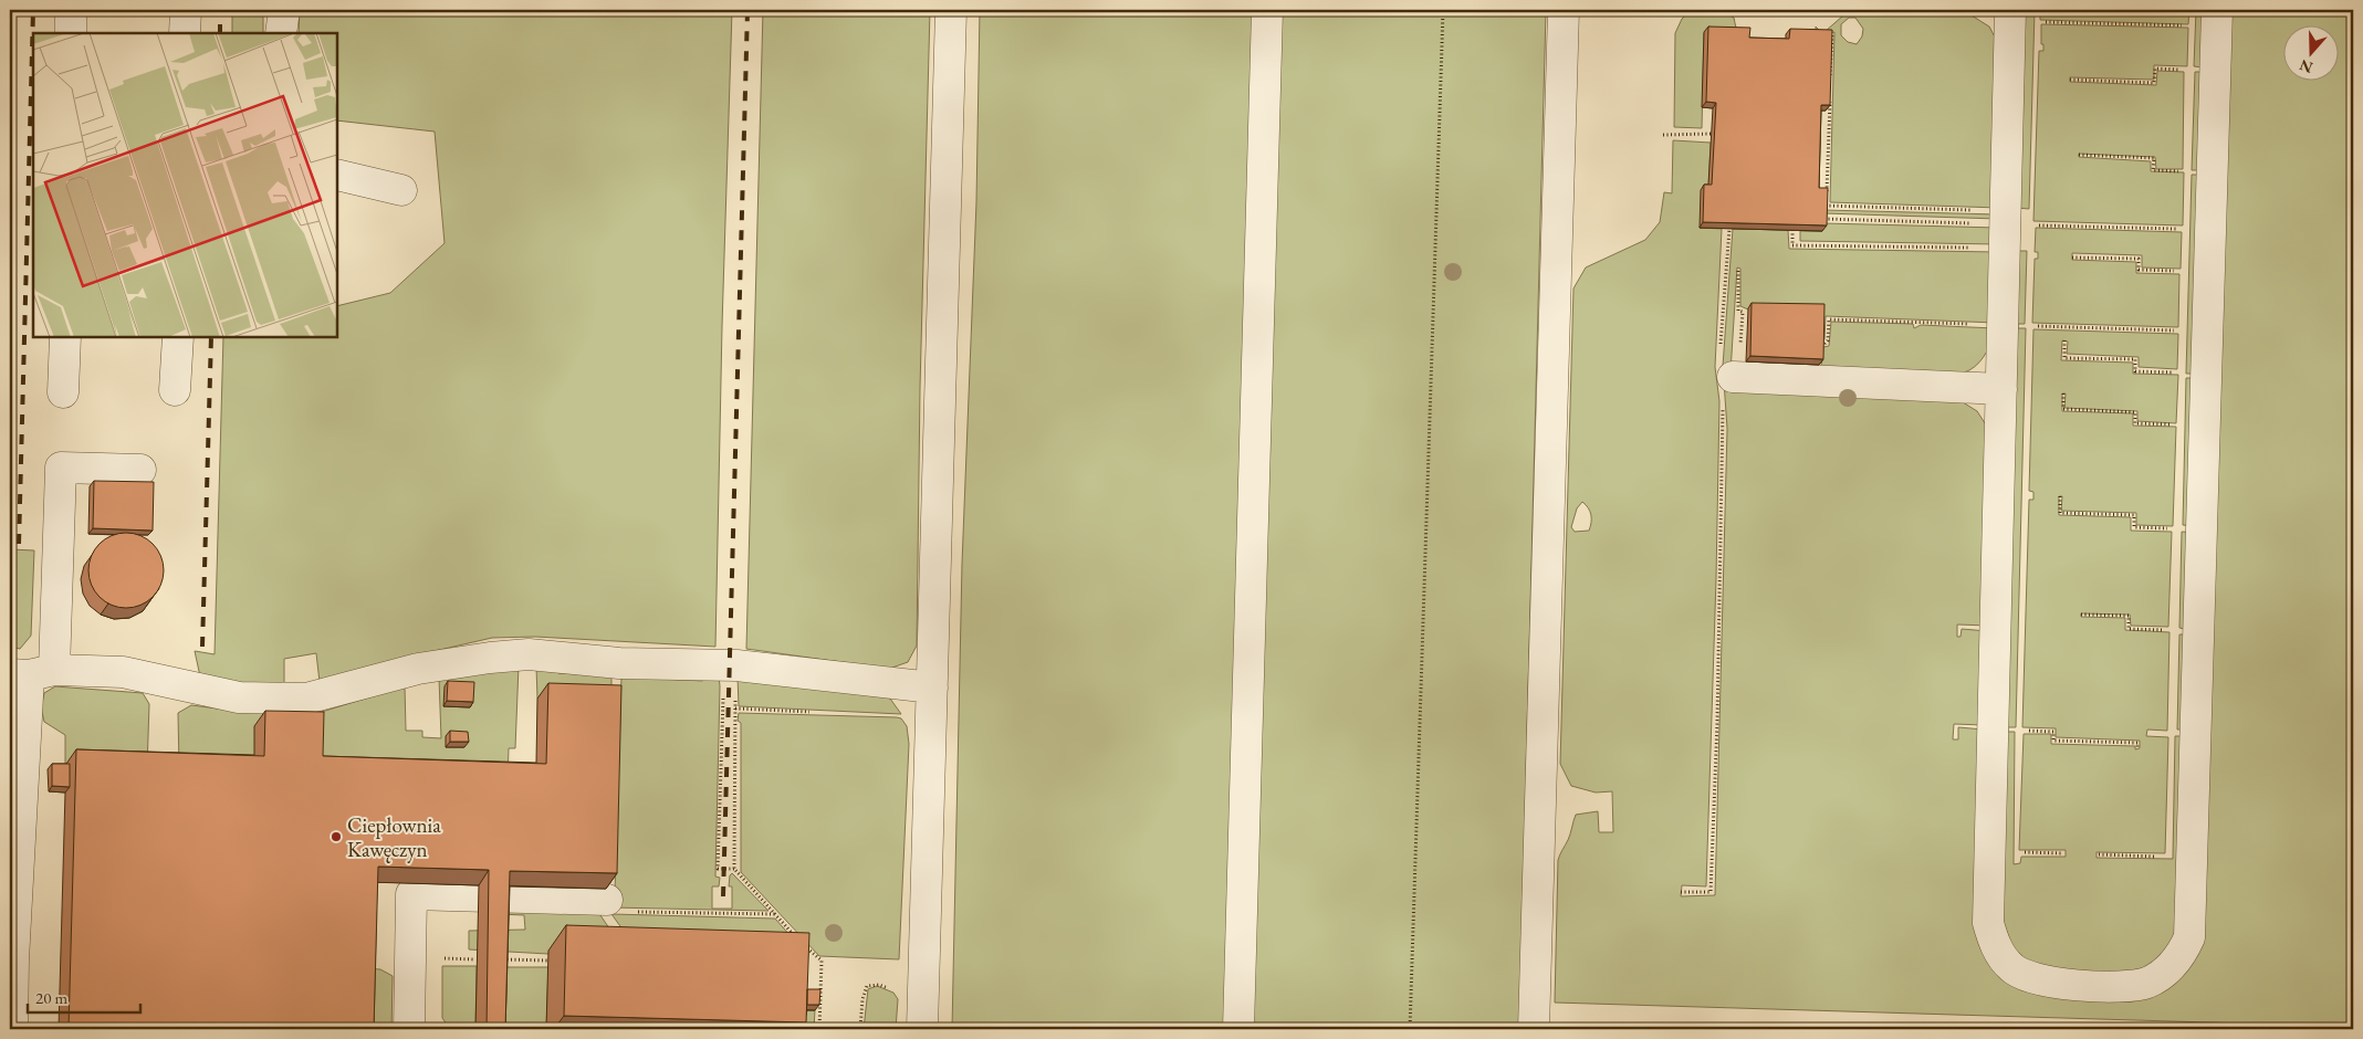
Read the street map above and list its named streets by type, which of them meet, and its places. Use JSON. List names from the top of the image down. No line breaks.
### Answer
{"places":["Ciepłownia Kawęczyn"],"scale_bar":"20 m","north":"bottom"}
